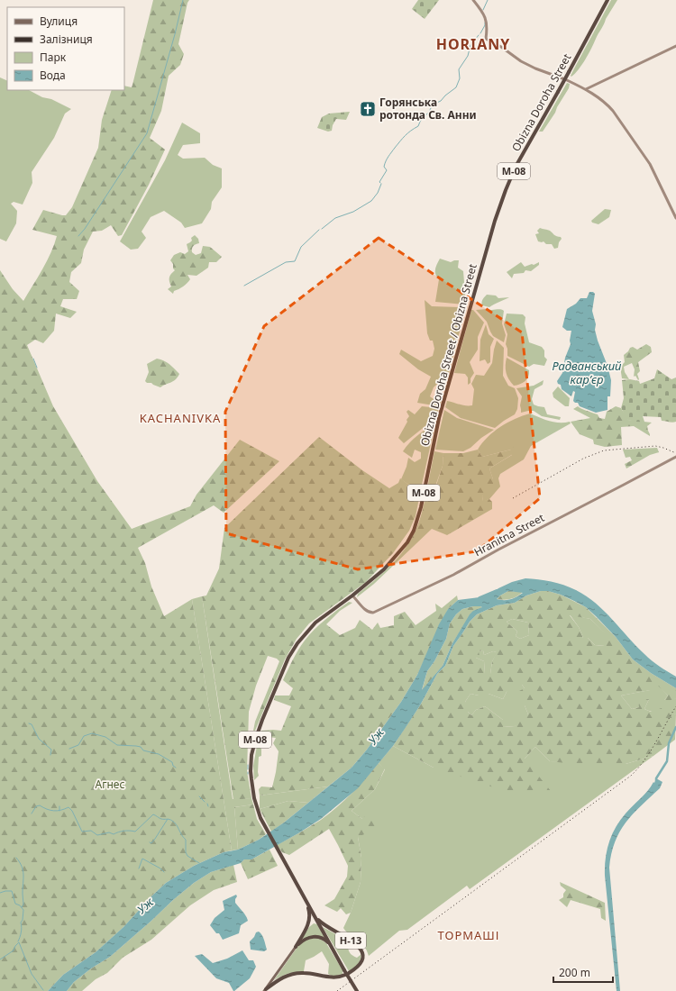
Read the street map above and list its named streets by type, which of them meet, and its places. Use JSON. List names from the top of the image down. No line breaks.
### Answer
{"streets":{"highway":["Obizna Doroha Street","М-08","Obizna Doroha Street / Obizna Street","Н-13"],"street":["Hranitna Street"]},"crossings":[["Obizna Doroha Street","Obizna Doroha Street / Obizna Street"],["М-08","Obizna Doroha Street / Obizna Street"],["М-08","Н-13"],["Obizna Doroha Street / Obizna Street","Hranitna Street"],["Obizna Doroha Street / Obizna Street","Н-13"]],"districts":["HORIANY","KACHANIVKA","ТОРМАШІ"],"water":["Радванський карʼєр","Уж"],"parks":["Агнес"],"places":{"church":["Горянська ротонда Св. Анни"]},"legend":["Вулиця","Залізниця","Парк","Вода"],"scale_bar":"200 m"}
